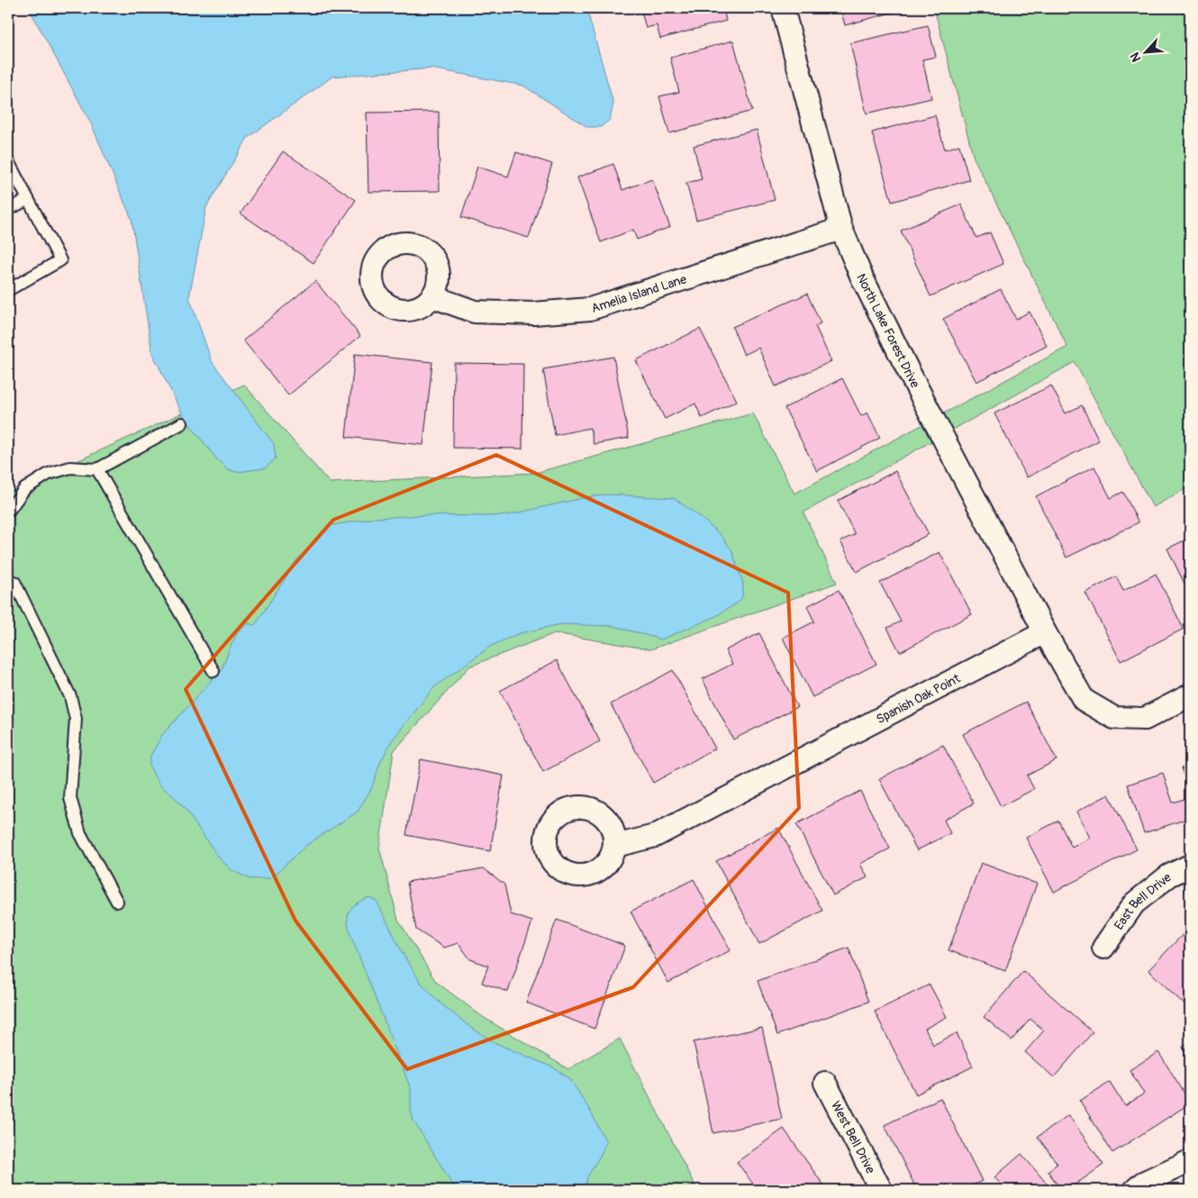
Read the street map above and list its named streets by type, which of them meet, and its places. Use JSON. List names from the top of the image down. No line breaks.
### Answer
{"streets":{"street":["Amelia Island Lane","North Lake Forest Drive","Spanish Oak Point","East Bell Drive","West Bell Drive"]},"crossings":[["Amelia Island Lane","North Lake Forest Drive"],["North Lake Forest Drive","Spanish Oak Point"]],"north":"bottom left"}
